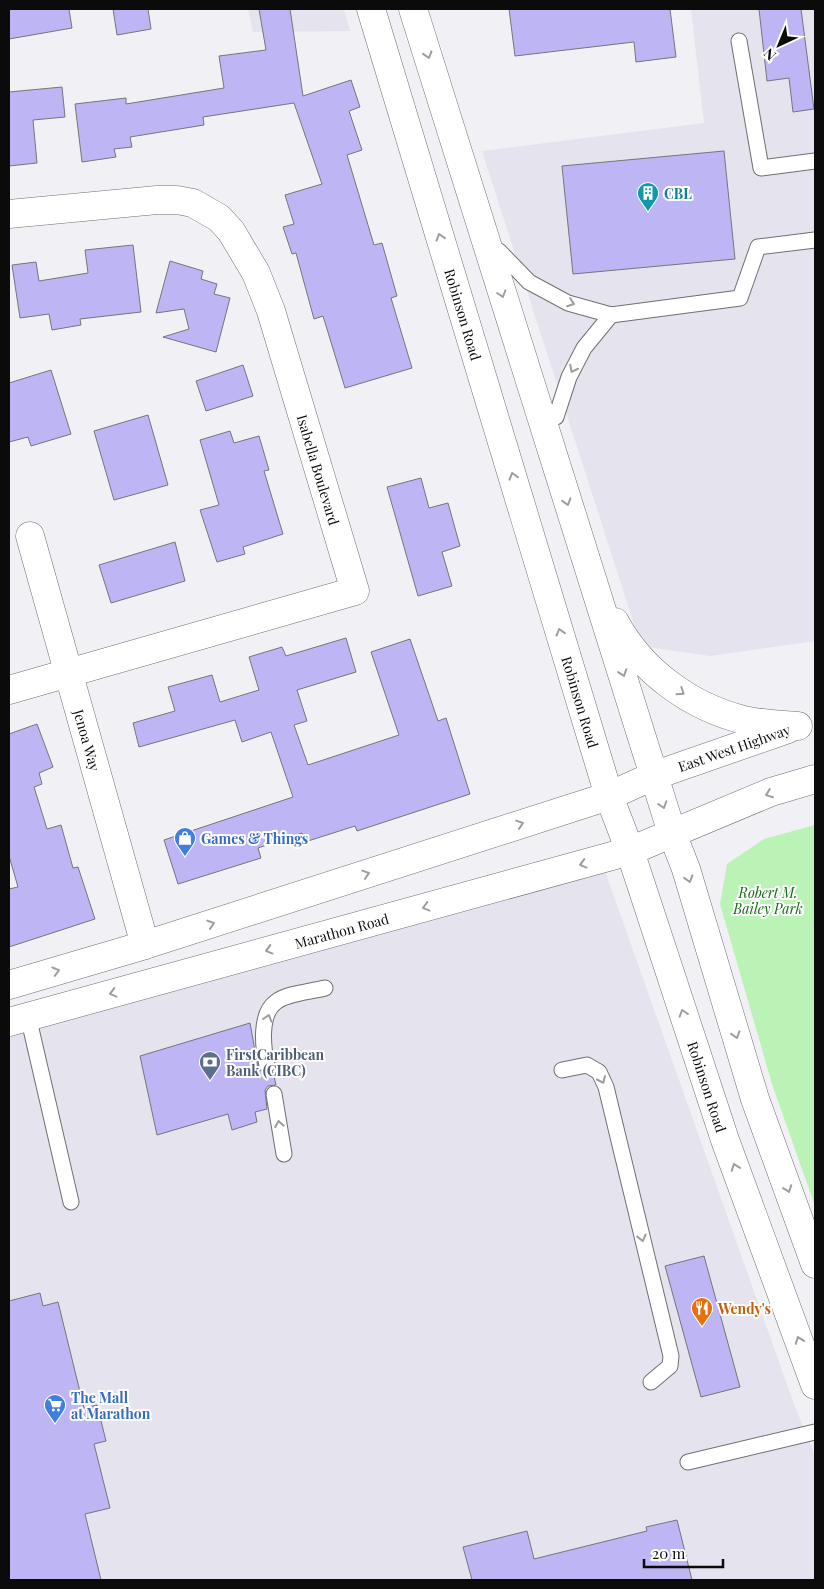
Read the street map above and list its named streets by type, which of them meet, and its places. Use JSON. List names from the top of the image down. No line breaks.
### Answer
{"streets":{"main road":["Robinson Road","Isabella Boulevard","Jenoa Way","East West Highway","Marathon Road"]},"crossings":[["Robinson Road","Marathon Road"],["Isabella Boulevard","Jenoa Way"]],"parks":["Robert M. Bailey Park"],"places":{"building":["CBL"],"shop":["Games & Things"],"bank":["FirstCaribbean Bank (CIBC)"],"restaurant":["Wendy's"],"supermarket":["The Mall at Marathon"]},"scale_bar":"20 m","north":"bottom left"}
